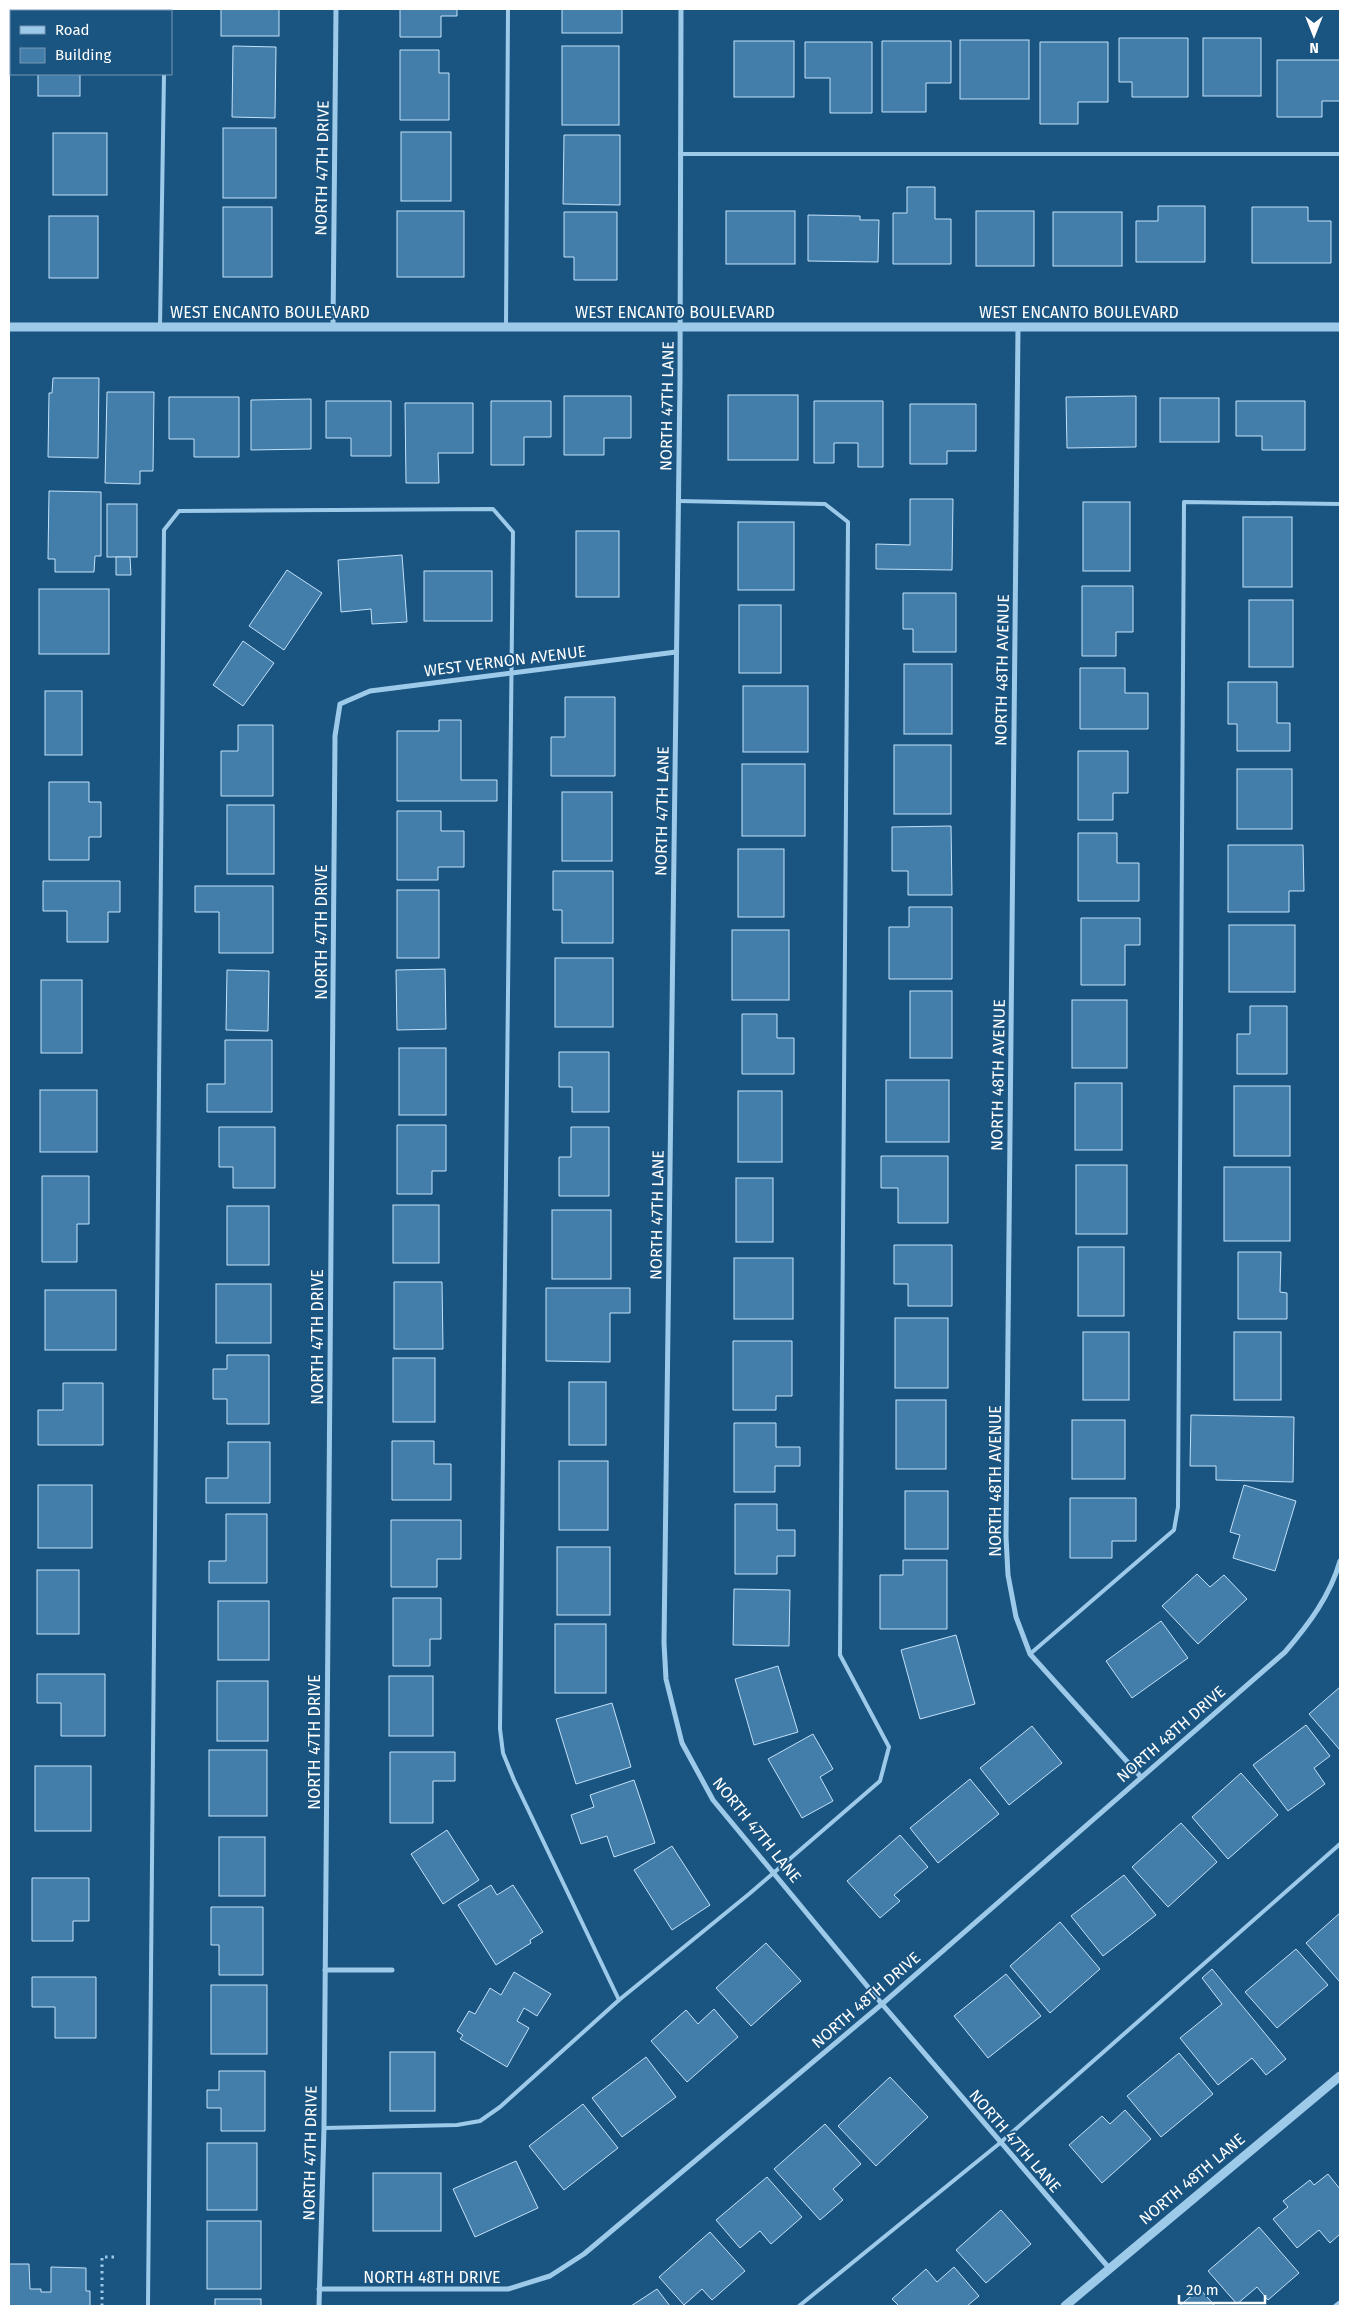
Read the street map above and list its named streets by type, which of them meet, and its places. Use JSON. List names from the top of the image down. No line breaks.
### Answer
{"streets":{"street":["NORTH 47TH DRIVE","WEST ENCANTO BOULEVARD","NORTH 47TH LANE","WEST VERNON AVENUE","NORTH 48TH AVENUE","NORTH 48TH DRIVE","NORTH 48TH LANE"]},"crossings":[["NORTH 47TH DRIVE","WEST ENCANTO BOULEVARD"],["NORTH 47TH DRIVE","WEST VERNON AVENUE"],["NORTH 47TH DRIVE","NORTH 48TH DRIVE"],["WEST ENCANTO BOULEVARD","NORTH 47TH LANE"],["WEST ENCANTO BOULEVARD","NORTH 48TH AVENUE"],["NORTH 47TH LANE","WEST VERNON AVENUE"],["NORTH 47TH LANE","NORTH 48TH DRIVE"],["NORTH 47TH LANE","NORTH 48TH LANE"],["NORTH 48TH AVENUE","NORTH 48TH DRIVE"]],"legend":["Road","Building"],"scale_bar":"20 m","north":"bottom"}
